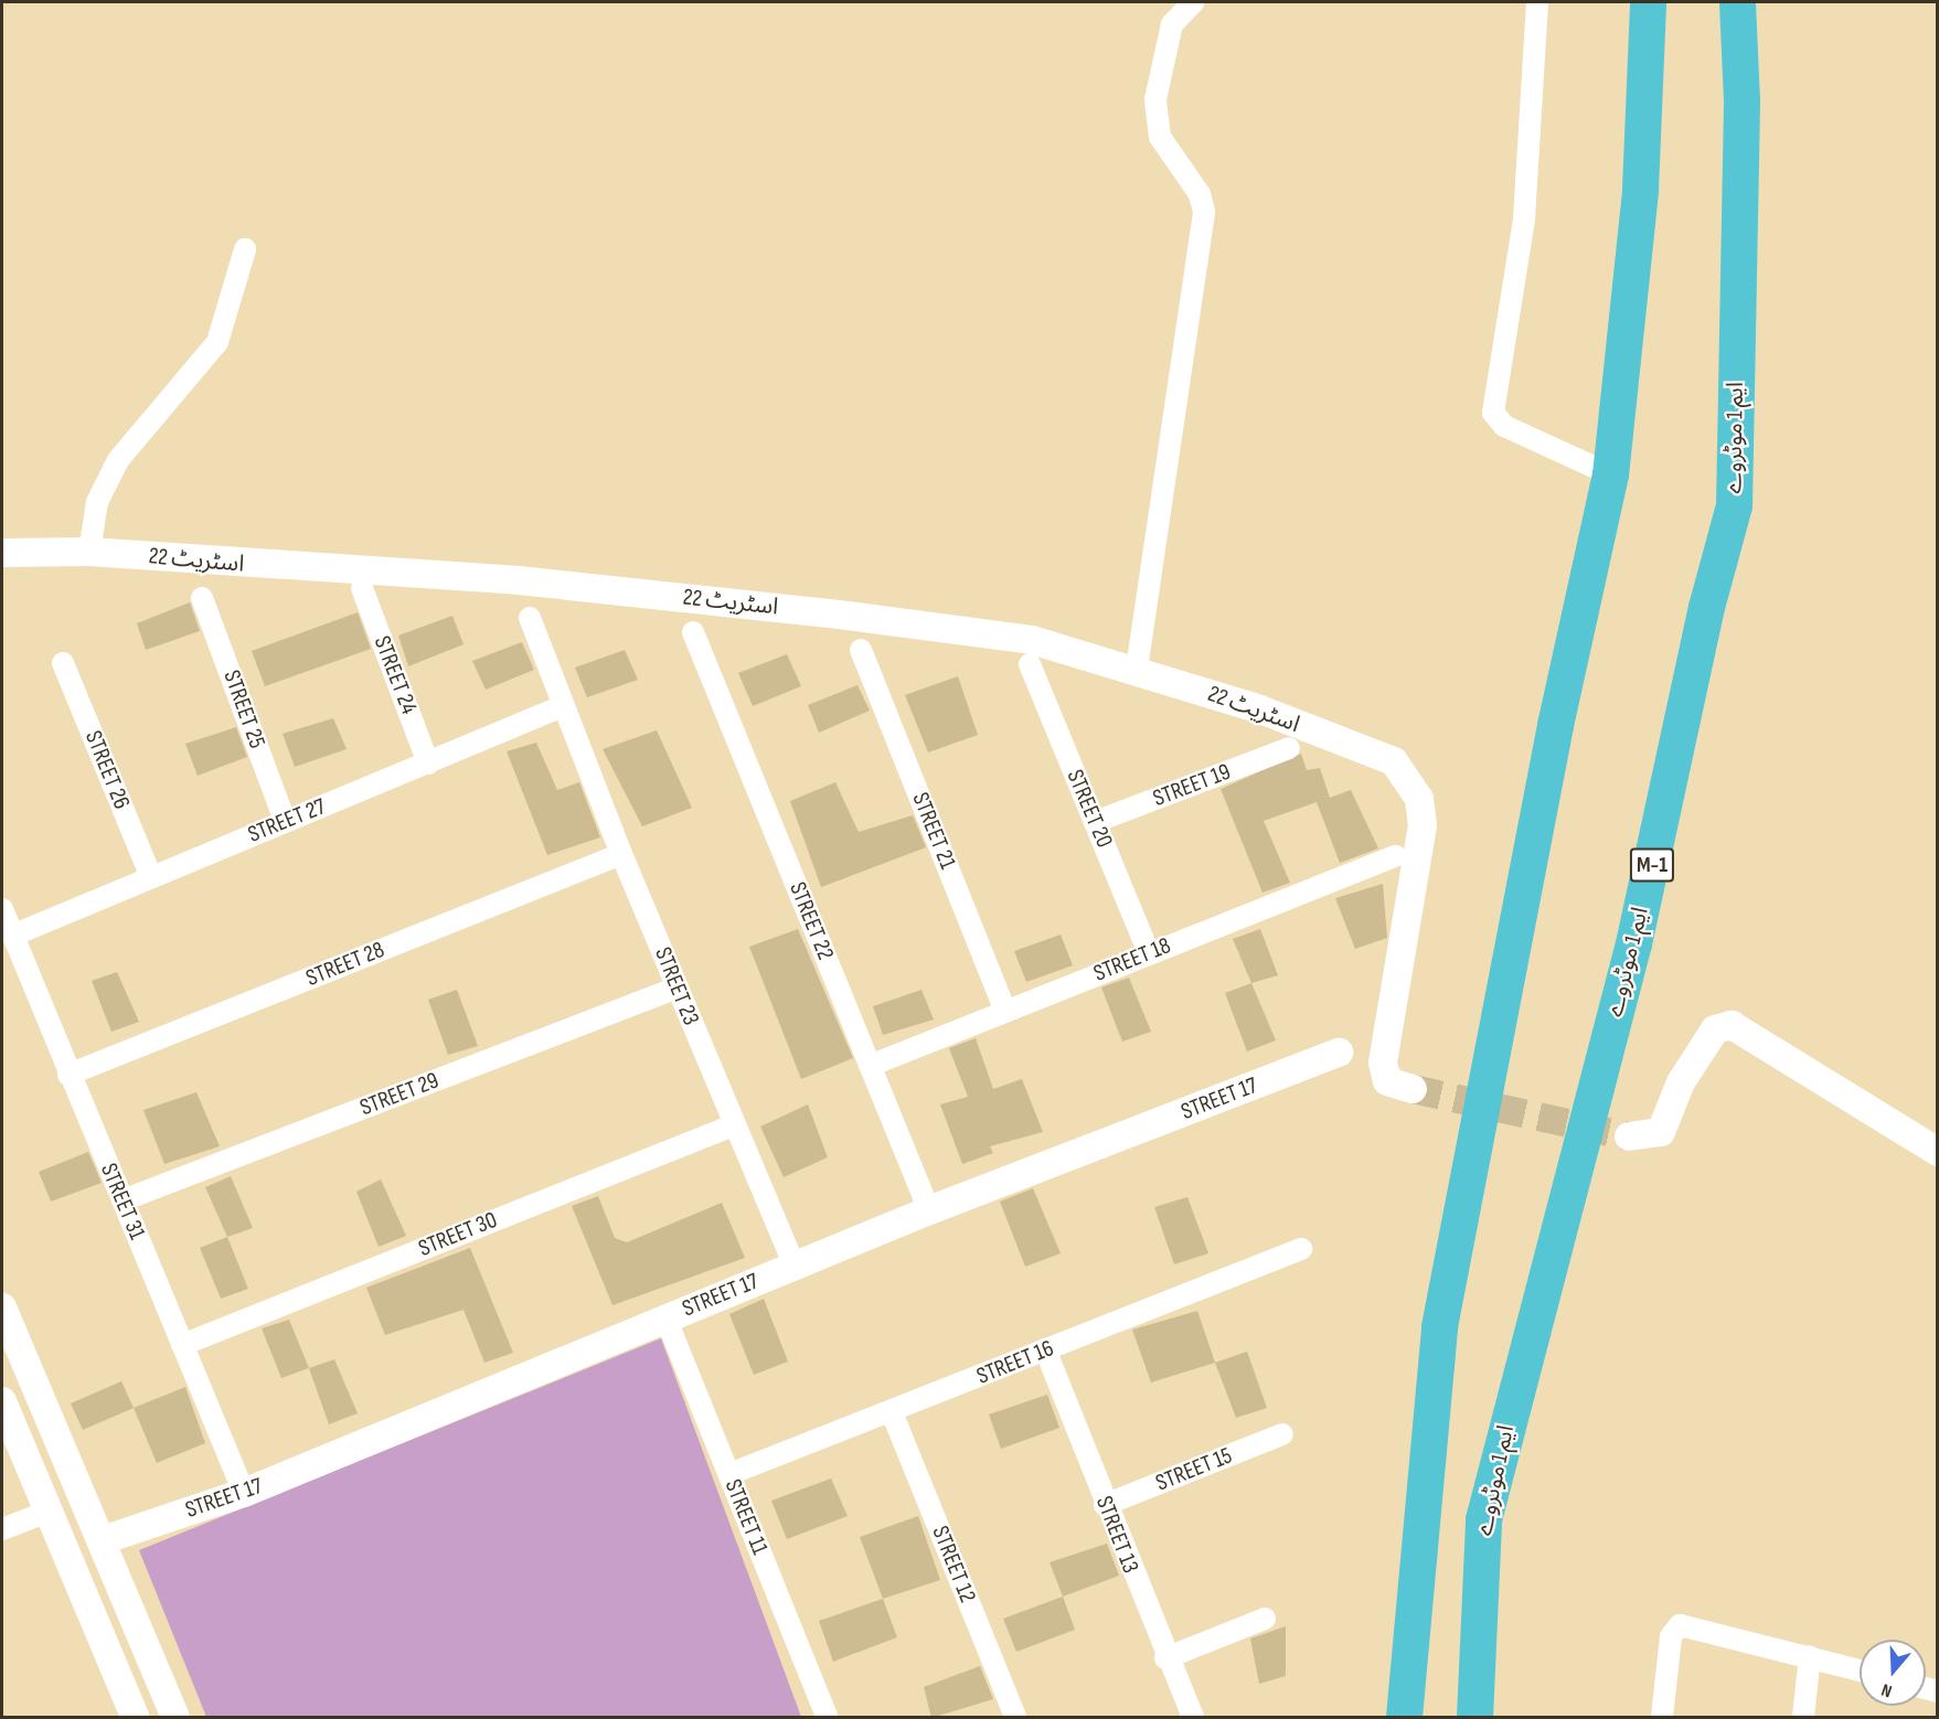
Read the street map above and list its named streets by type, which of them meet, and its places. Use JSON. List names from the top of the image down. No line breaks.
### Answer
{"streets":{"highway":["ایم 1 موٹروے","M-1"],"street":["اسٹریٹ 22","STREET 24","STREET 25","STREET 26","STREET 19","STREET 20","STREET 27","STREET 21","STREET 22","STREET 18","STREET 28","STREET 23","STREET 29","STREET 17","STREET 31","STREET 30","STREET 16","STREET 15","STREET 11","STREET 13","STREET 12"]},"crossings":[["STREET 24","STREET 27"],["STREET 25","STREET 27"],["STREET 26","STREET 27"],["STREET 19","STREET 20"],["STREET 20","STREET 18"],["STREET 27","STREET 23"],["STREET 27","STREET 31"],["STREET 21","STREET 18"],["STREET 22","STREET 18"],["STREET 22","STREET 17"],["STREET 28","STREET 23"],["STREET 28","STREET 31"],["STREET 23","STREET 29"],["STREET 23","STREET 17"],["STREET 23","STREET 30"],["STREET 29","STREET 31"],["STREET 17","STREET 31"],["STREET 17","STREET 11"],["STREET 31","STREET 30"],["STREET 16","STREET 11"],["STREET 16","STREET 13"],["STREET 16","STREET 12"],["STREET 15","STREET 13"]],"north":"bottom"}
